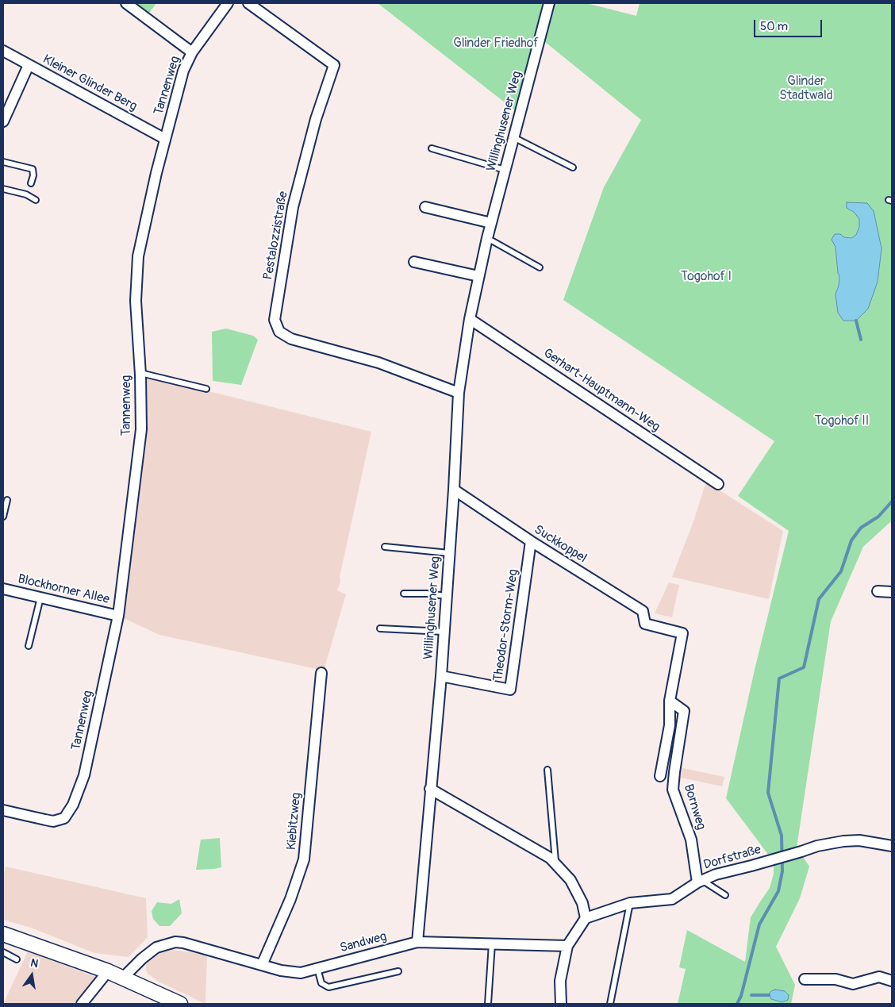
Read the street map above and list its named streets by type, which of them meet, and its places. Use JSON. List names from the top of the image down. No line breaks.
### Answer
{"streets":{"street":["Kleiner Glinder Berg","Tannenweg","Willinghusener Weg","Pestalozzistraße","Gerhart-Hauptmann-Weg","Suckkoppel","Blockhorner Allee","Theodor-Storm-Weg","Bornweg","Kiebitzweg","Dorfstraße","Sandweg"]},"crossings":[["Kleiner Glinder Berg","Tannenweg"],["Tannenweg","Blockhorner Allee"],["Willinghusener Weg","Pestalozzistraße"],["Willinghusener Weg","Gerhart-Hauptmann-Weg"],["Willinghusener Weg","Suckkoppel"],["Willinghusener Weg","Theodor-Storm-Weg"],["Willinghusener Weg","Sandweg"],["Suckkoppel","Theodor-Storm-Weg"],["Suckkoppel","Bornweg"],["Bornweg","Dorfstraße"],["Kiebitzweg","Sandweg"]],"parks":["Glinder Friedhof","Glinder Stadtwald","Togohof I","Togohof II"],"scale_bar":"50 m","north":"top"}
